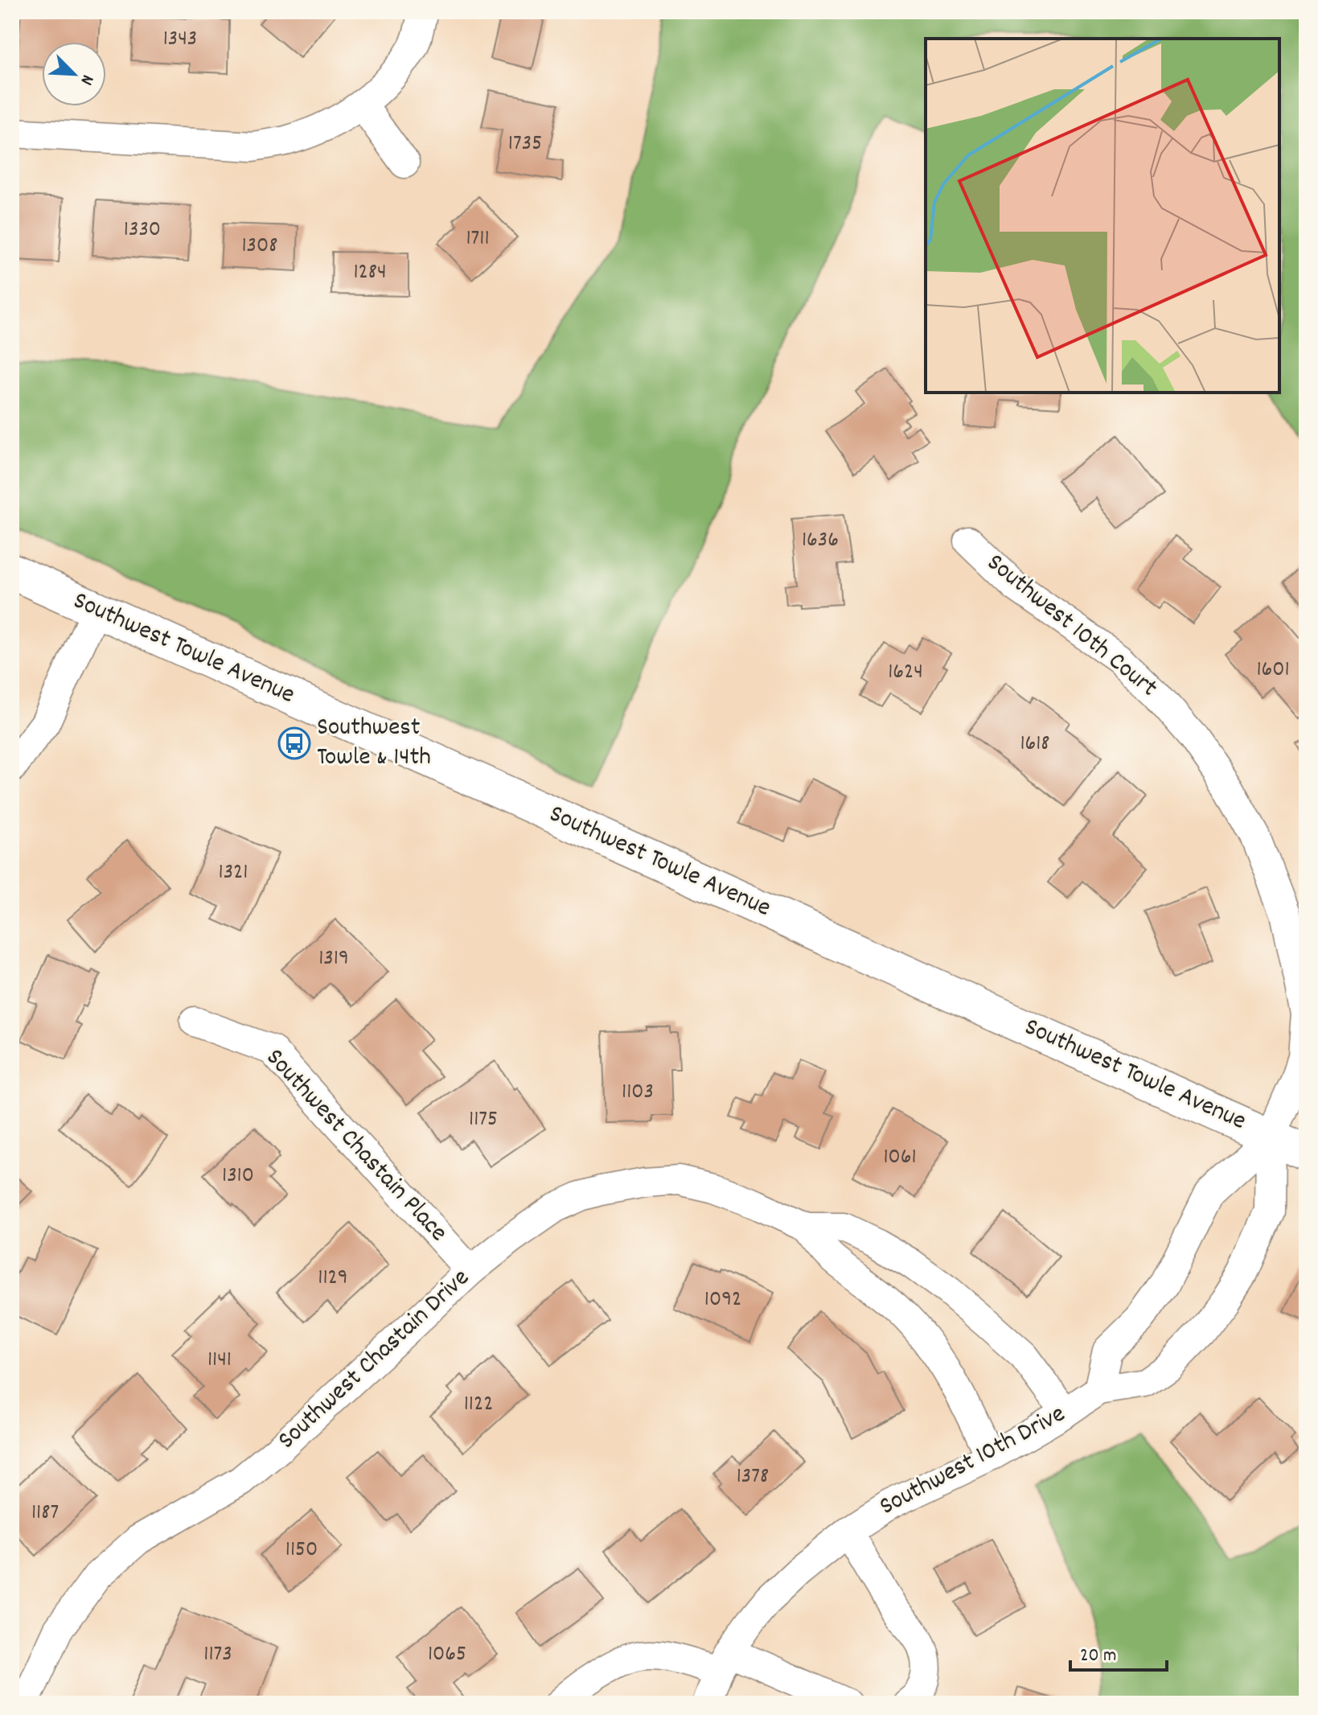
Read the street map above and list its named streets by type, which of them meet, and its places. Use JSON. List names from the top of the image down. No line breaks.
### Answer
{"streets":{"main road":["Southwest Towle Avenue"],"street":["Southwest 10th Court","Southwest Chastain Place","Southwest Chastain Drive","Southwest 10th Drive"]},"crossings":[["Southwest 10th Court","Southwest Towle Avenue"],["Southwest 10th Court","Southwest 10th Drive"],["Southwest Towle Avenue","Southwest 10th Drive"],["Southwest Chastain Place","Southwest Chastain Drive"],["Southwest Chastain Drive","Southwest 10th Drive"]],"places":{"bus stop":["Southwest Towle & 14th"]},"house_numbers":["1343","1735","1330","1711","1308","1284","1636","1601","1624","1618","1321","1319","1103","1175","1061","1310","1129","1092","1141","1122","1378","1187","1150","1173","1065"],"scale_bar":"20 m","north":"bottom right"}
